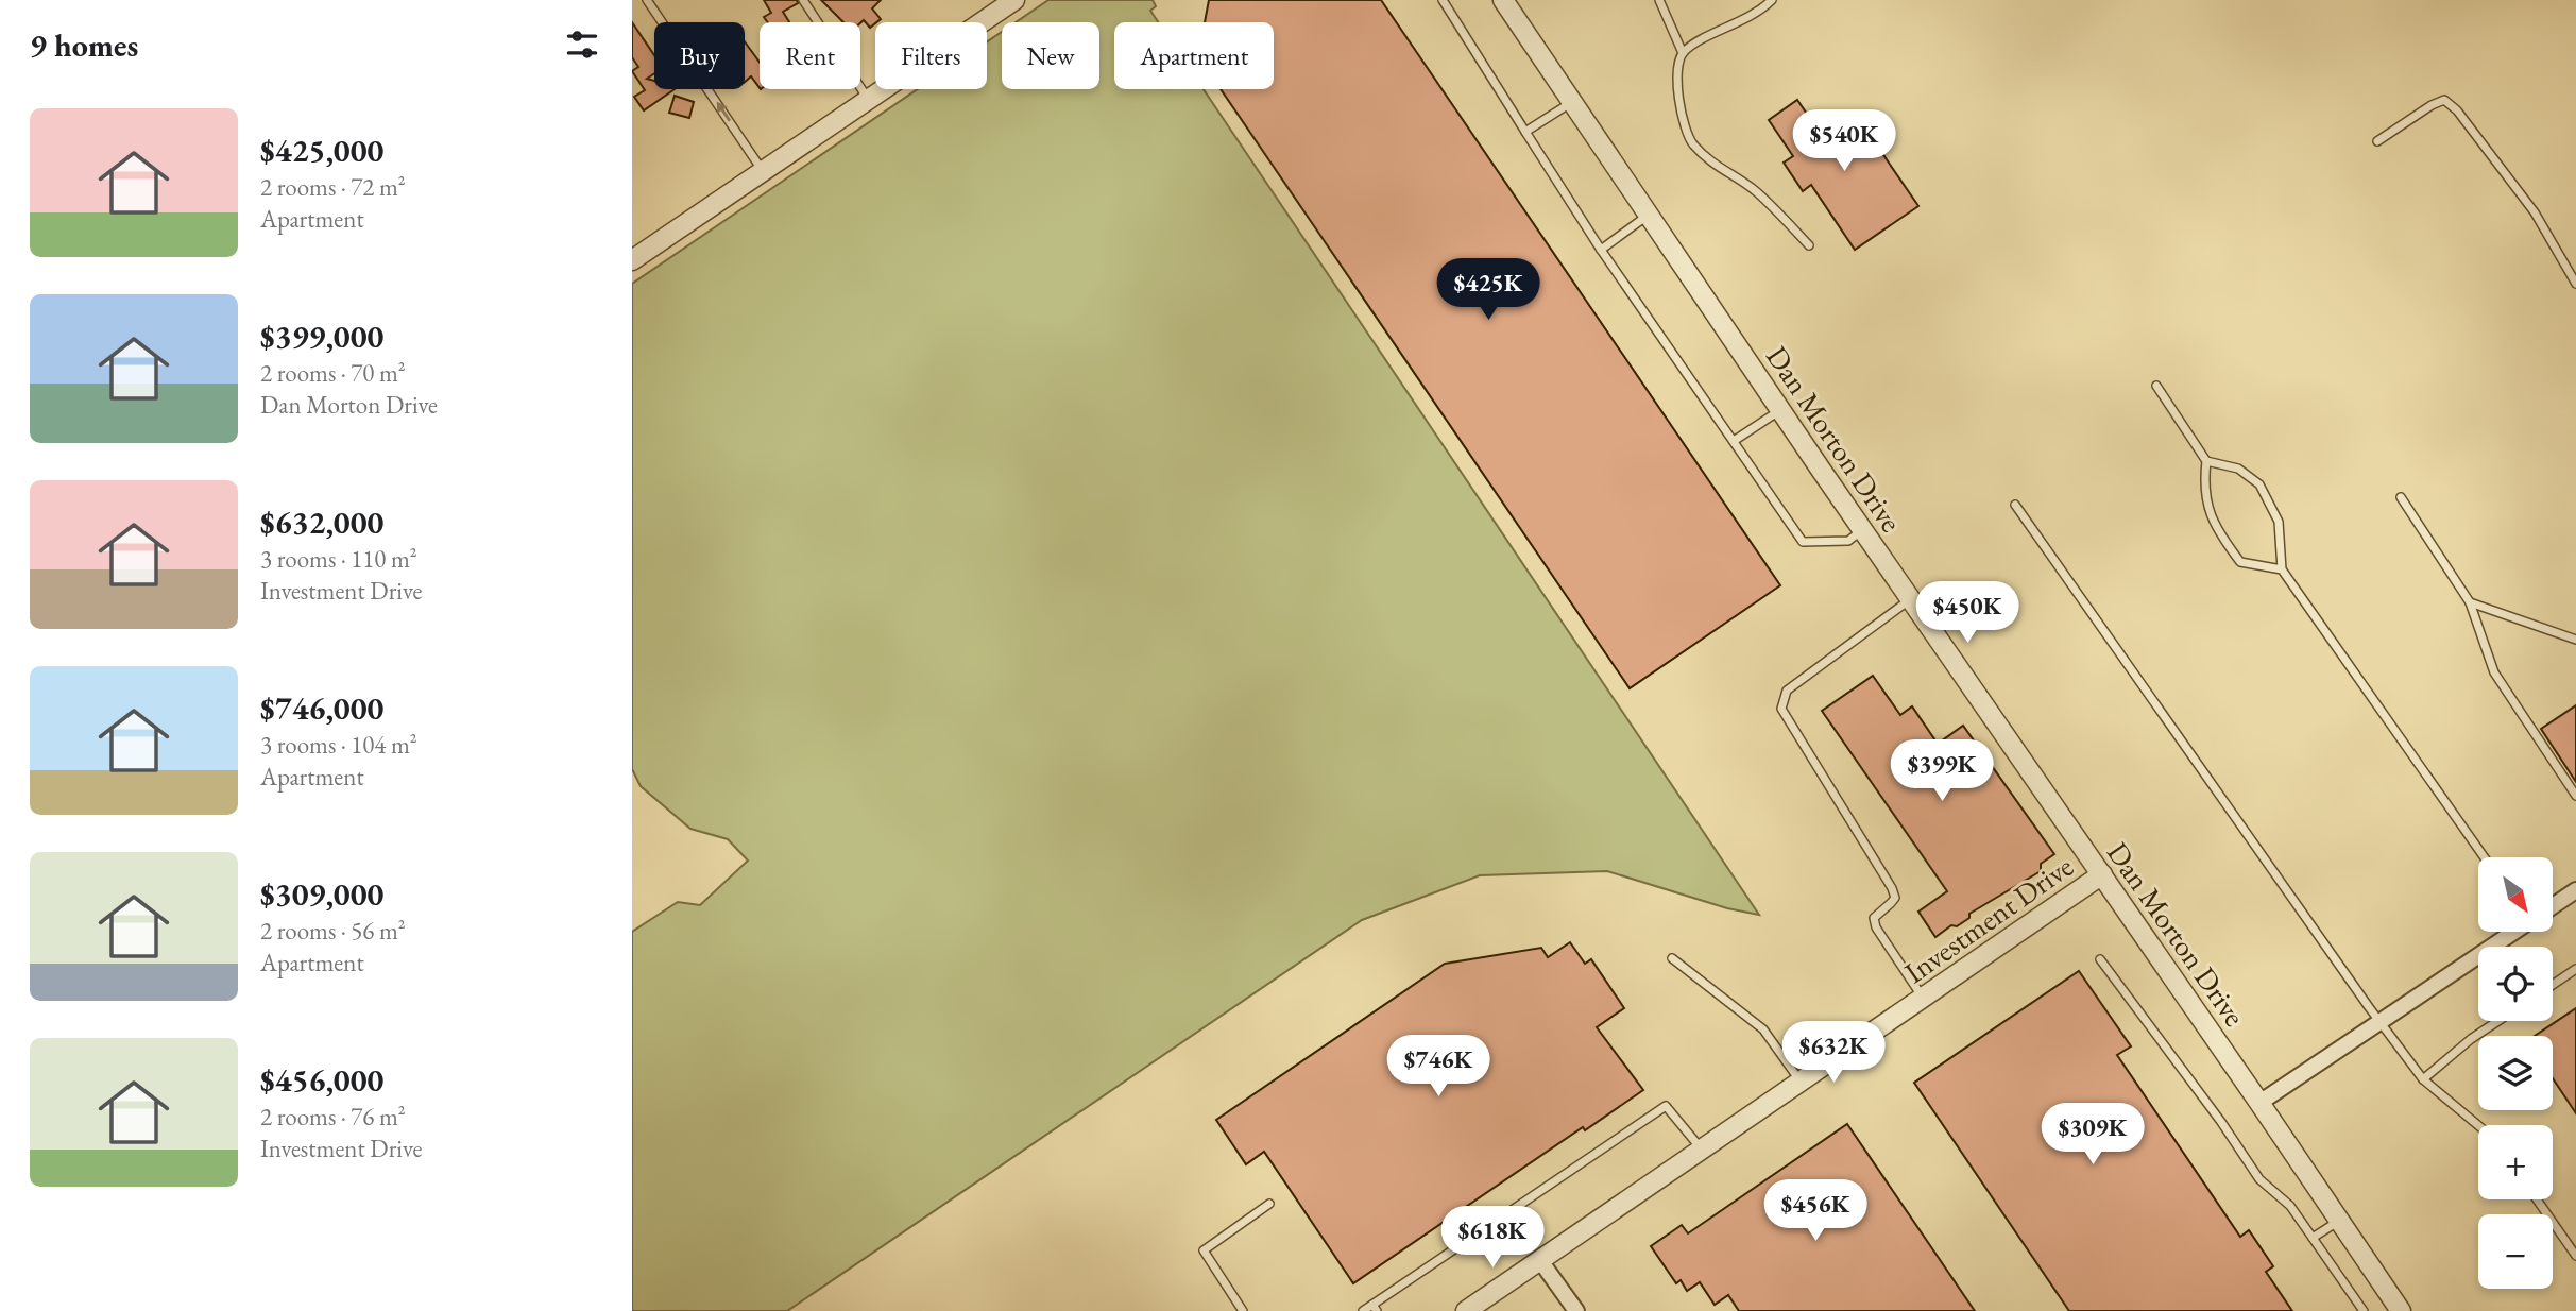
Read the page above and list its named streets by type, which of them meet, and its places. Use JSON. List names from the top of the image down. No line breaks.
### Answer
{"streets":{"street":["Dan Morton Drive","Investment Drive"]},"crossings":[["Dan Morton Drive","Investment Drive"]],"north":"bottom right","page":{"heading":"9 homes","chip":["Buy","Rent","Filters","New","Apartment"],"list":[{"name":"$425,000","note":"2 rooms · 72 m² · Apartment"},{"name":"$399,000","note":"2 rooms · 70 m² · Dan Morton Drive"},{"name":"$632,000","note":"3 rooms · 110 m² · Investment Drive"},{"name":"$746,000","note":"3 rooms · 104 m² · Apartment"},{"name":"$309,000","note":"2 rooms · 56 m² · Apartment"},{"name":"$456,000","note":"2 rooms · 76 m² · Investment Drive"}],"price":["$540K","$425K","$450K","$399K","$632K","$746K","$309K","$456K","$618K"],"map_buttons":["+","−"]}}
